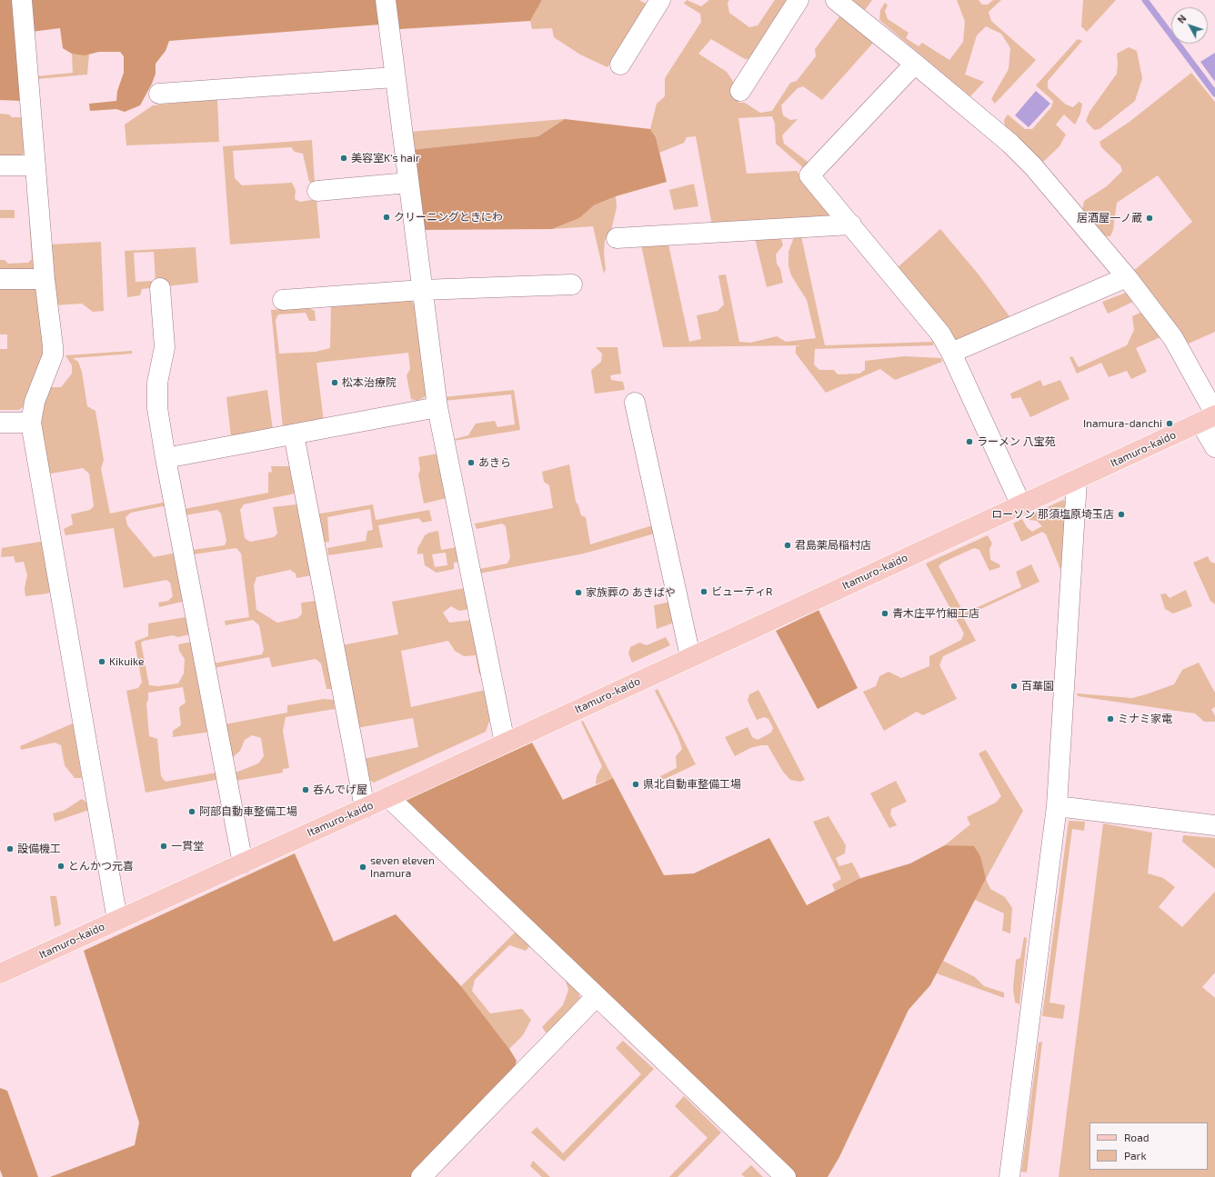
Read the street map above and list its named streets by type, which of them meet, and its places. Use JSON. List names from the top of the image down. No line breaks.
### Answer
{"streets":{"main road":["Itamuro-kaido"]},"places":["美容室K's hair","クリーニングときにわ","居酒屋一ノ蔵","松本治療院","Inamura-danchi","ラーメン 八宝苑","あきら","ローソン 那須塩原埼玉店","君島薬局稲村店","ビューティR","家族葬の あきばや","青木庄平竹細工店","Kikuike","百華園","ミナミ家電","県北自動車整備工場","呑んでげ屋","阿部自動車整備工場","一貫堂","設備機工","とんかつ元喜","seven eleven Inamura"],"legend":["Road","Park"],"north":"top left"}
